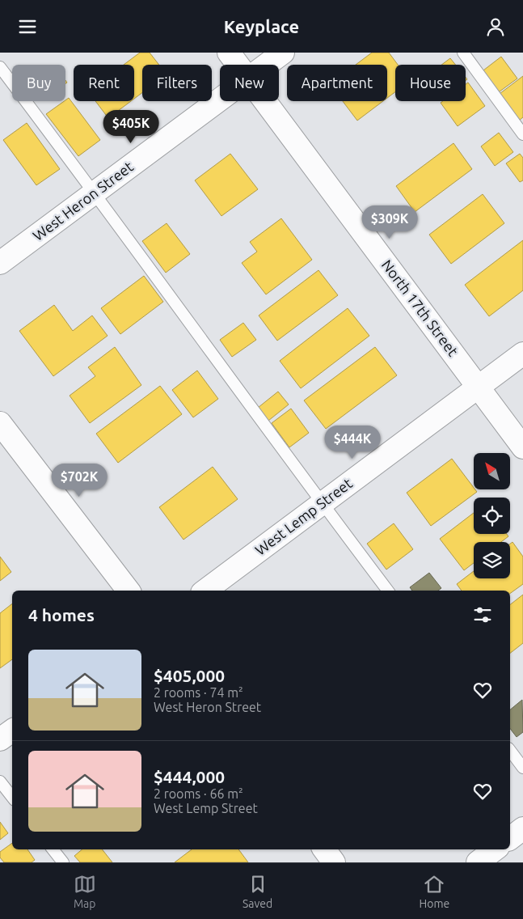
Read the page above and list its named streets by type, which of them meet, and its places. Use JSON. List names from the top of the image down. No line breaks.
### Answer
{"streets":{"street":["West Heron Street","North 17th Street","West Lemp Street"]},"crossings":[["North 17th Street","West Lemp Street"]],"north":"top left","page":{"header":"Keyplace","chip":["Buy","Rent","Filters","New","Apartment","House"],"price":["$405K","$309K","$444K","$702K"],"heading":"4 homes","list":[{"name":"$405,000","note":"2 rooms · 74 m² · West Heron Street"},{"name":"$444,000","note":"2 rooms · 66 m² · West Lemp Street"}],"tabs":["Map","Saved","Home"]}}
